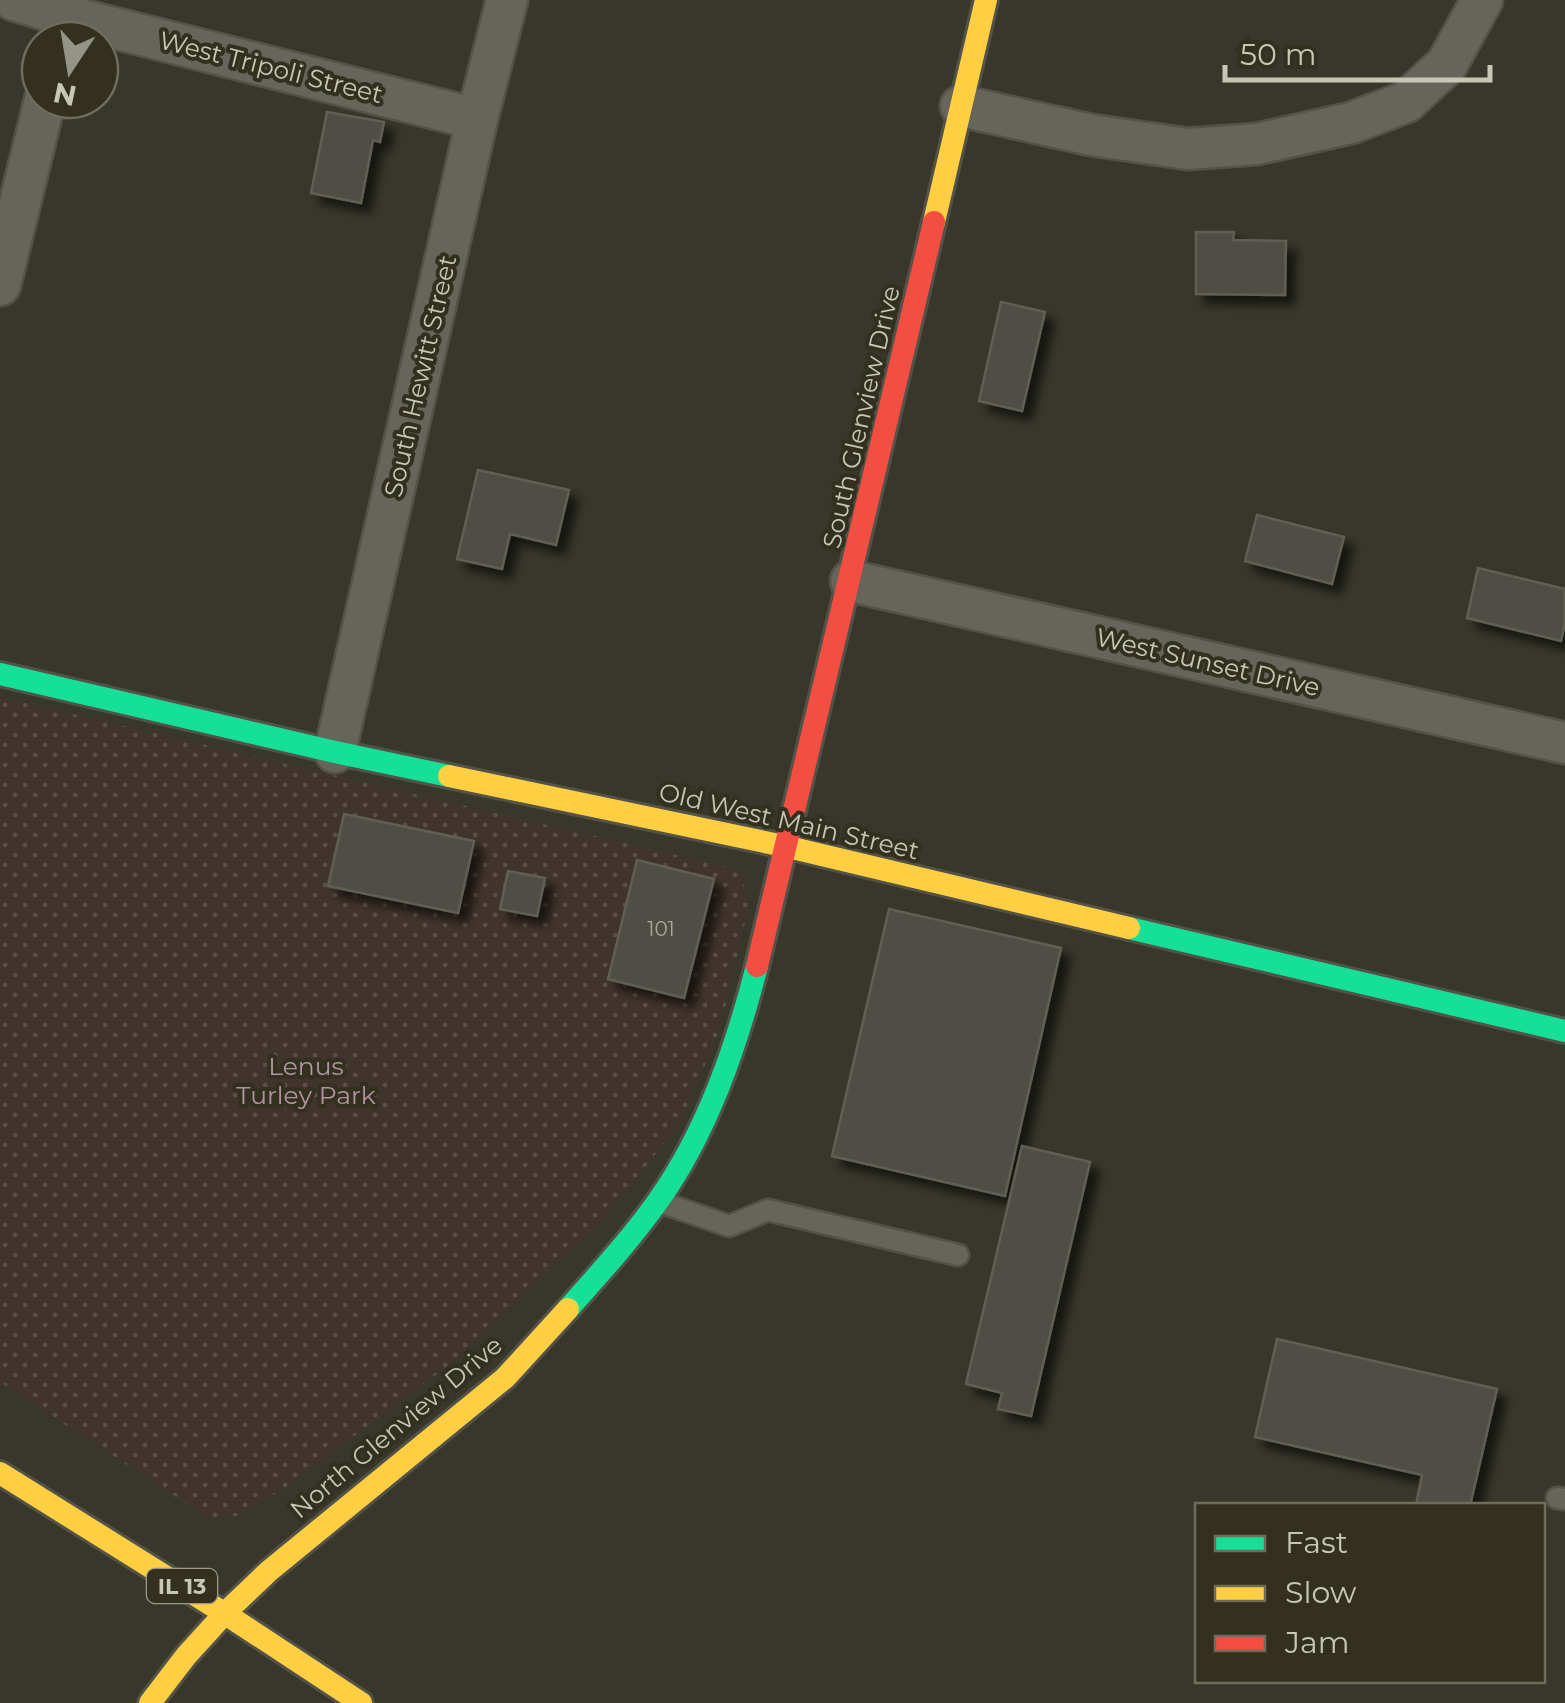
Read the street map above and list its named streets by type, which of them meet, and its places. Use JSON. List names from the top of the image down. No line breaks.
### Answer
{"streets":{"main road":["South Glenview Drive","Old West Main Street","North Glenview Drive","IL 13"],"street":["West Tripoli Street","South Hewitt Street","West Sunset Drive"]},"crossings":[["West Tripoli Street","South Hewitt Street"],["South Hewitt Street","Old West Main Street"],["South Glenview Drive","West Sunset Drive"],["South Glenview Drive","Old West Main Street"],["South Glenview Drive","North Glenview Drive"],["Old West Main Street","North Glenview Drive"],["North Glenview Drive","IL 13"]],"parks":["Lenus Turley Park"],"house_numbers":["101"],"legend":["Fast","Slow","Jam"],"scale_bar":"50 m","north":"bottom"}
